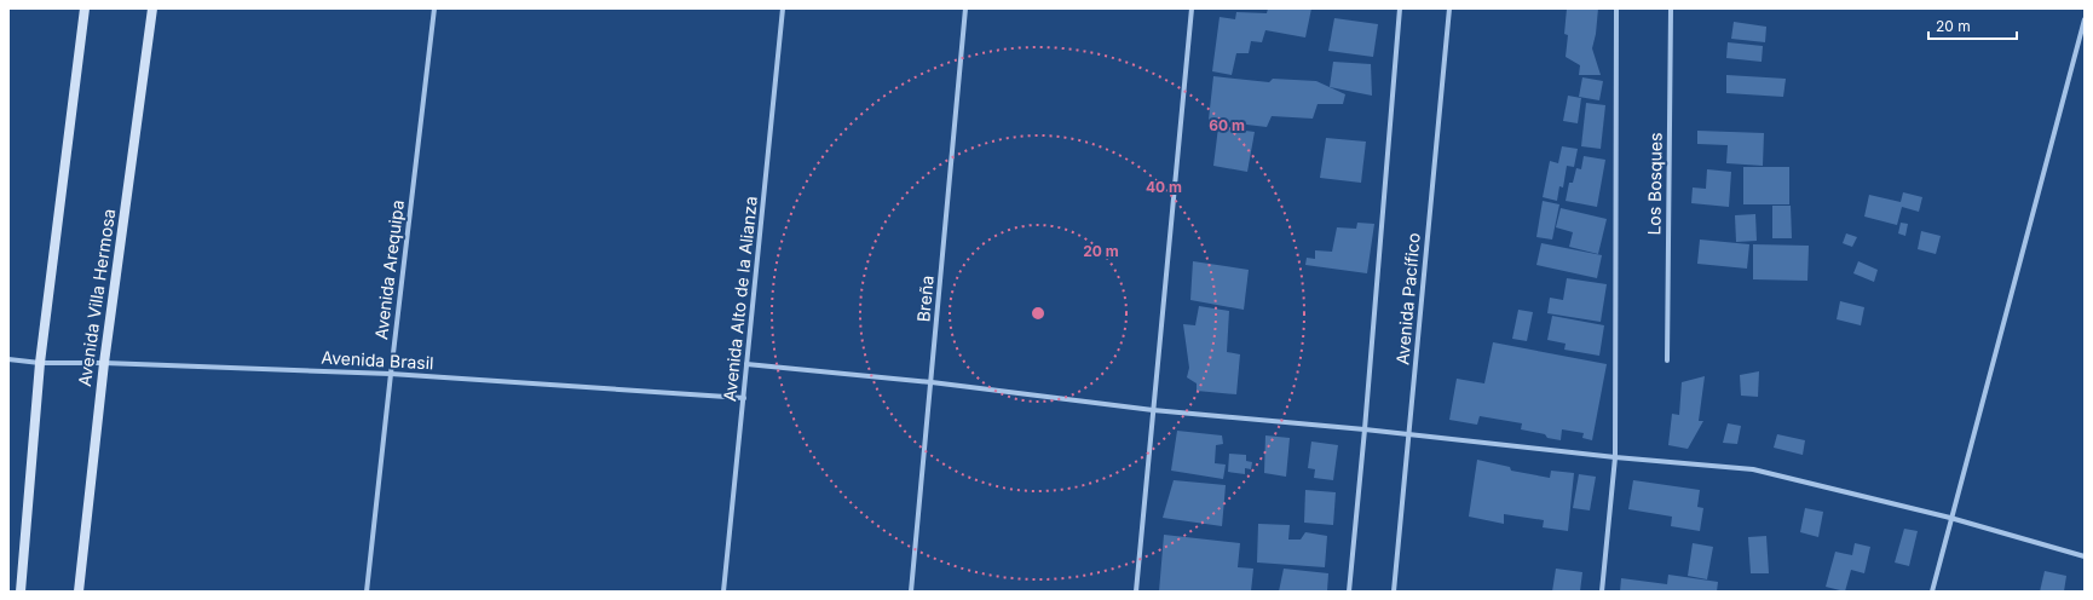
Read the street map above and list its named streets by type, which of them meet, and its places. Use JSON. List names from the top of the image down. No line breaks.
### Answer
{"streets":{"street":["Los Bosques","Avenida Arequipa","Avenida Villa Hermosa","Avenida Alto de la Alianza","Breña","Avenida Pacífico","Avenida Brasil"]},"crossings":[["Avenida Arequipa","Avenida Brasil"],["Avenida Villa Hermosa","Avenida Brasil"],["Avenida Alto de la Alianza","Avenida Brasil"]],"scale_bar":"20 m","rings":["60 m","40 m","20 m"]}
